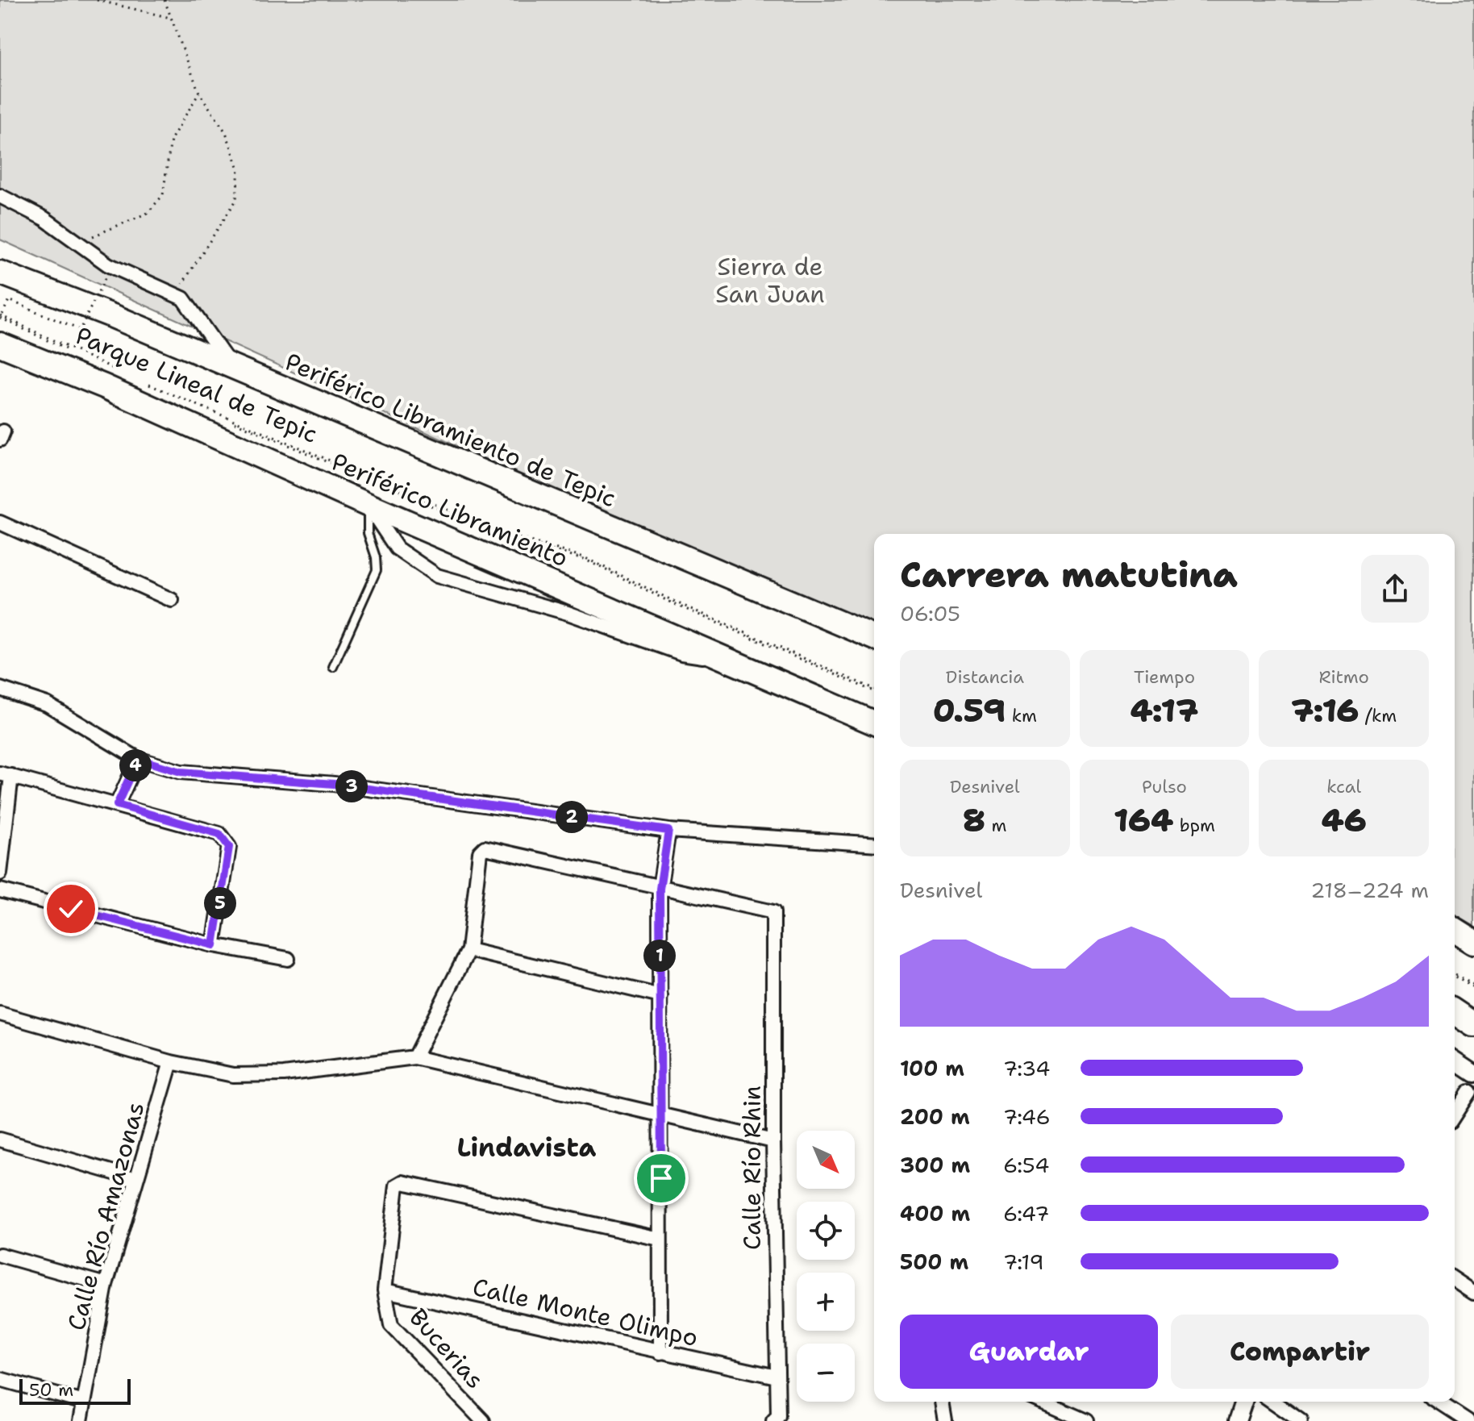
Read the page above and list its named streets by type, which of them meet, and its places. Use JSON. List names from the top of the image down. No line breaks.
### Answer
{"streets":{"highway":["Periférico Libramiento de Tepic","Periférico Libramiento"],"street":["Calle Río Rhin","Calle Río Amazonas","Calle Monte Olimpo","Bucerias"],"path":["Parque Lineal de Tepic"]},"crossings":[["Calle Río Rhin","Calle Monte Olimpo"],["Calle Monte Olimpo","Bucerias"]],"districts":["Lindavista"],"parks":["Sierra de San Juan"],"scale_bar":"50 m","north":"bottom right","page":{"heading":["Carrera matutina","06:05"],"stats":[["Distancia","0.59 km"],["Tiempo","4:17"],["Ritmo","7:16 /km"],["Desnivel","8 m"],["Pulso","164 bpm"],["kcal","46"]],"pins":["4","3","2","5","1"],"chart":["Desnivel","218–224 m"],"list":[{"name":"100 m","note":"7:34"},{"name":"200 m","note":"7:46"},{"name":"300 m","note":"6:54"},{"name":"400 m","note":"6:47"},{"name":"500 m","note":"7:19"}],"map_buttons":["+","−"],"buttons":["Guardar","Compartir"],"scale":"50 m"}}
